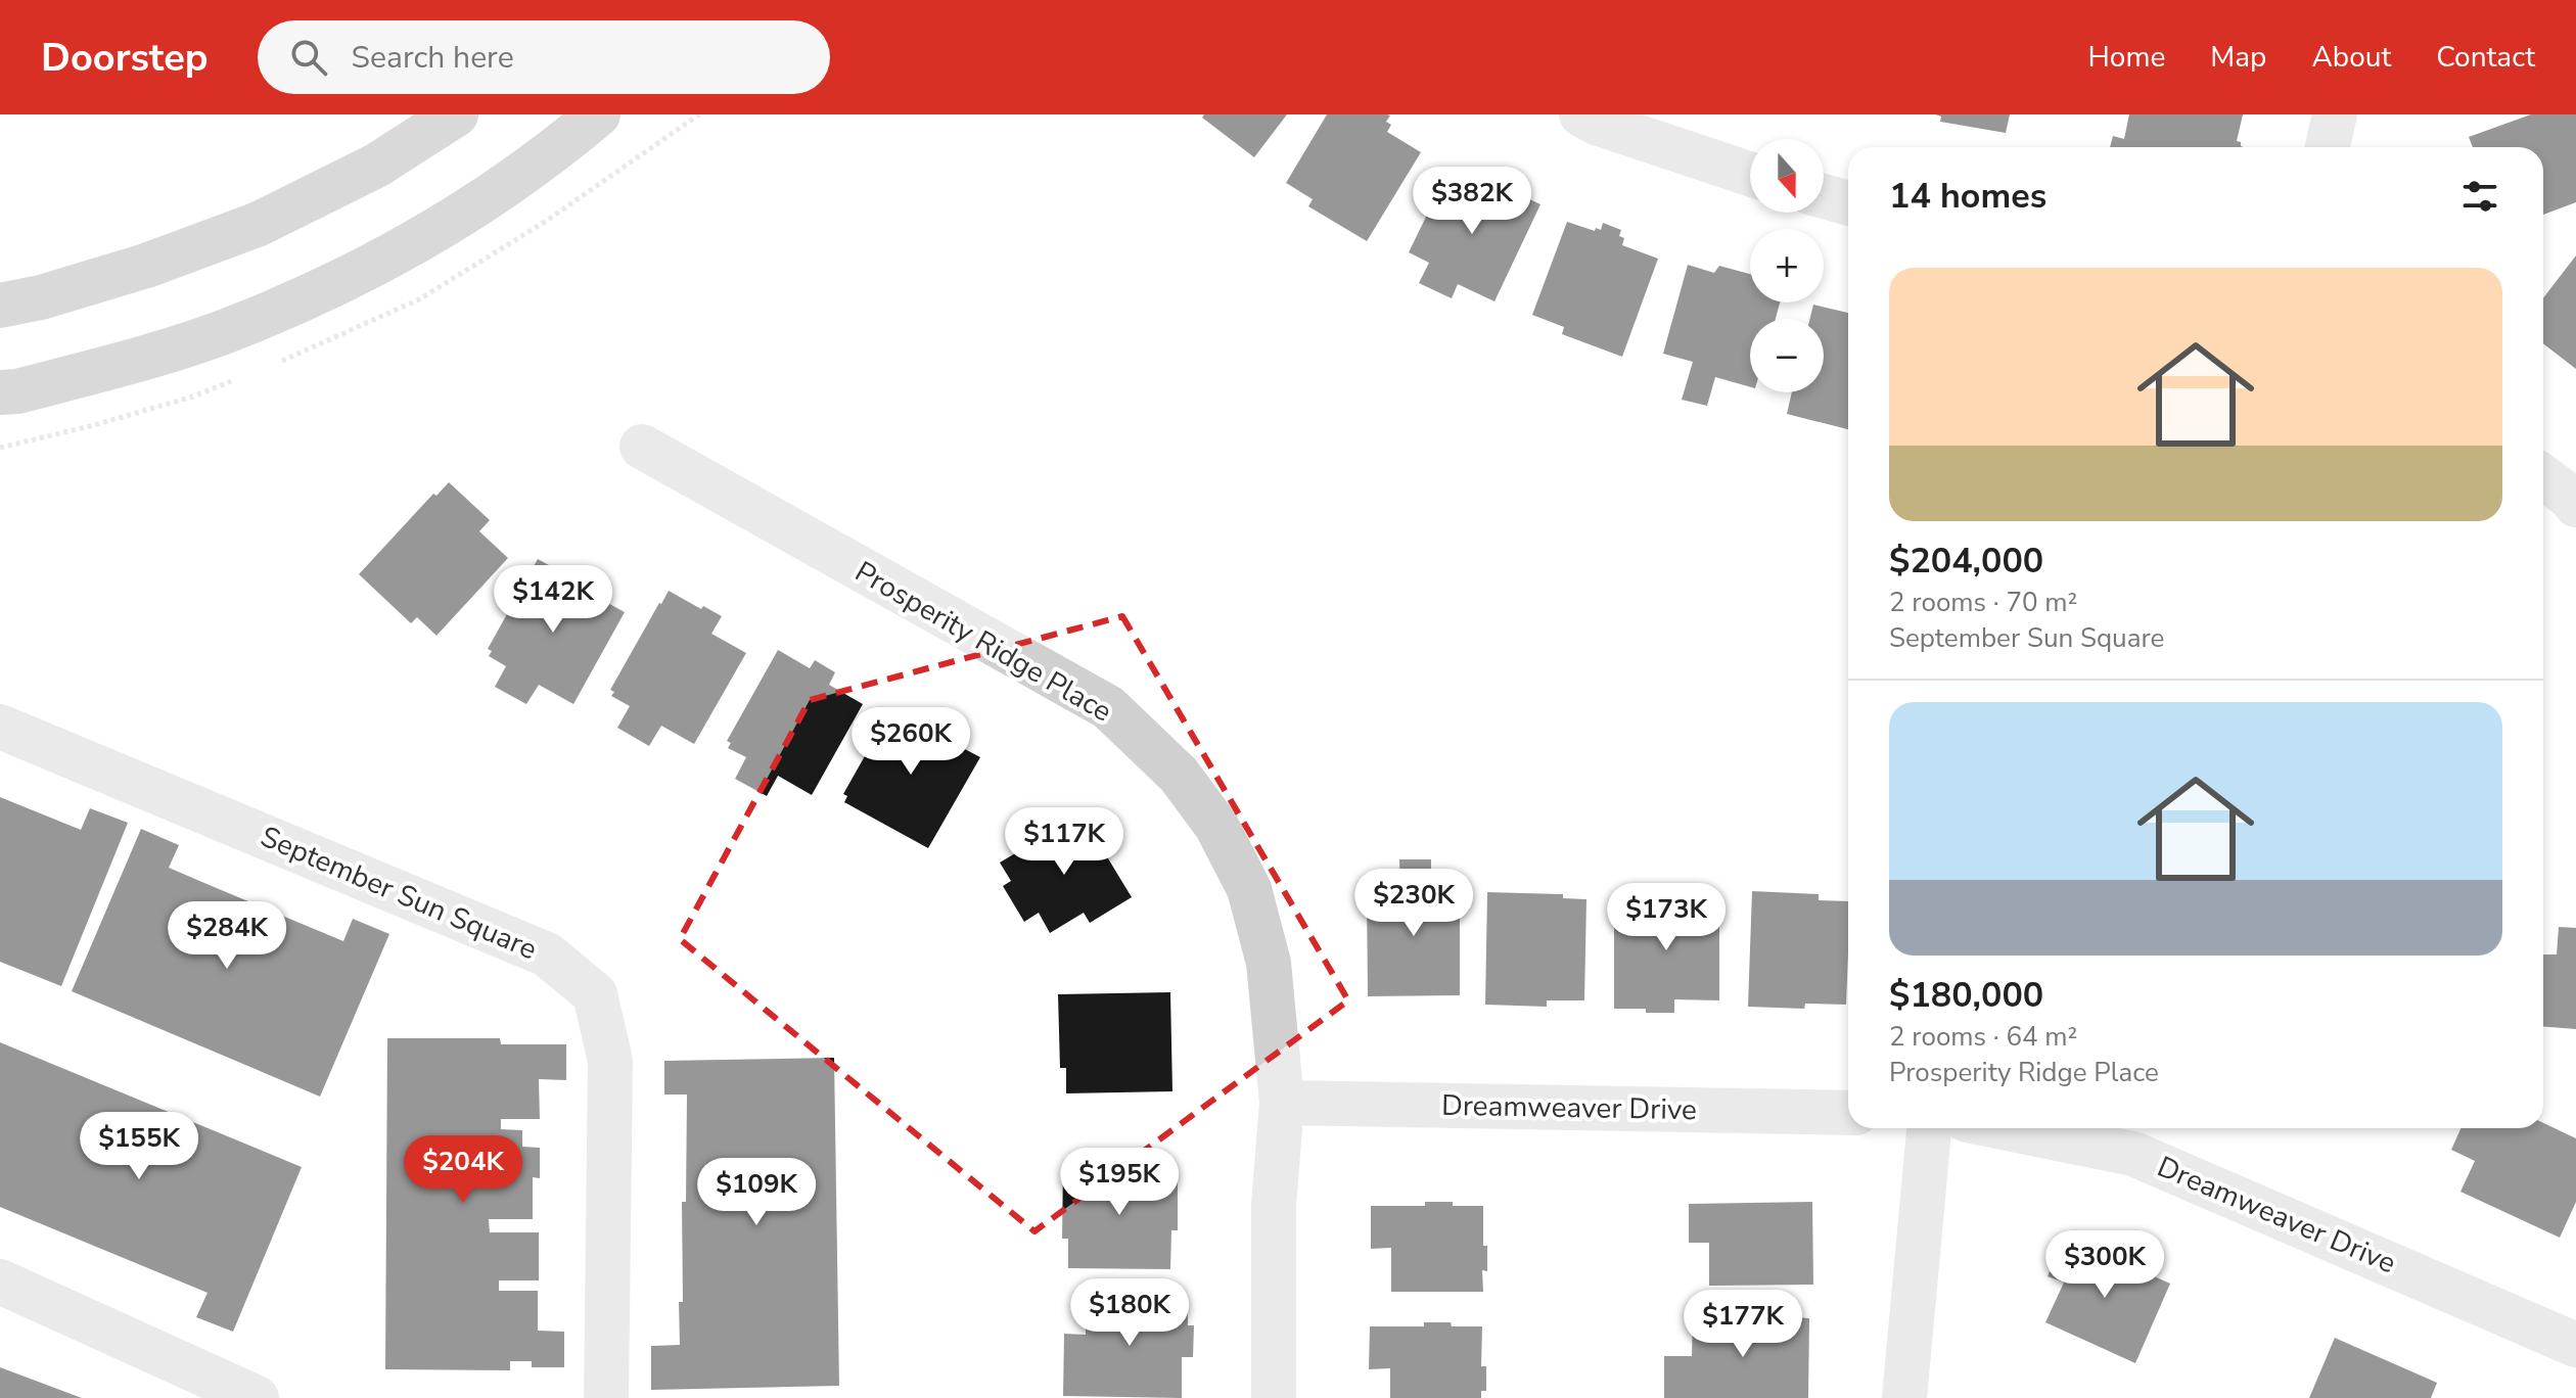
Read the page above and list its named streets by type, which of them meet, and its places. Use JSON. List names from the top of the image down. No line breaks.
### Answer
{"streets":{"street":["Prosperity Ridge Place","September Sun Square","Dreamweaver Drive"]},"crossings":[["Prosperity Ridge Place","Dreamweaver Drive"]],"north":"bottom","page":{"header":"Doorstep","search":"Search here","nav":["Home","Map","About","Contact"],"map_buttons":["+","−"],"heading":"14 homes","price":["$382K","$142K","$260K","$117K","$230K","$173K","$284K","$155K","$204K","$195K","$109K","$300K","$180K","$177K"],"list":[{"name":"$204,000","note":"2 rooms · 70 m² · September Sun Square"},{"name":"$180,000","note":"2 rooms · 64 m² · Prosperity Ridge Place"}]}}
